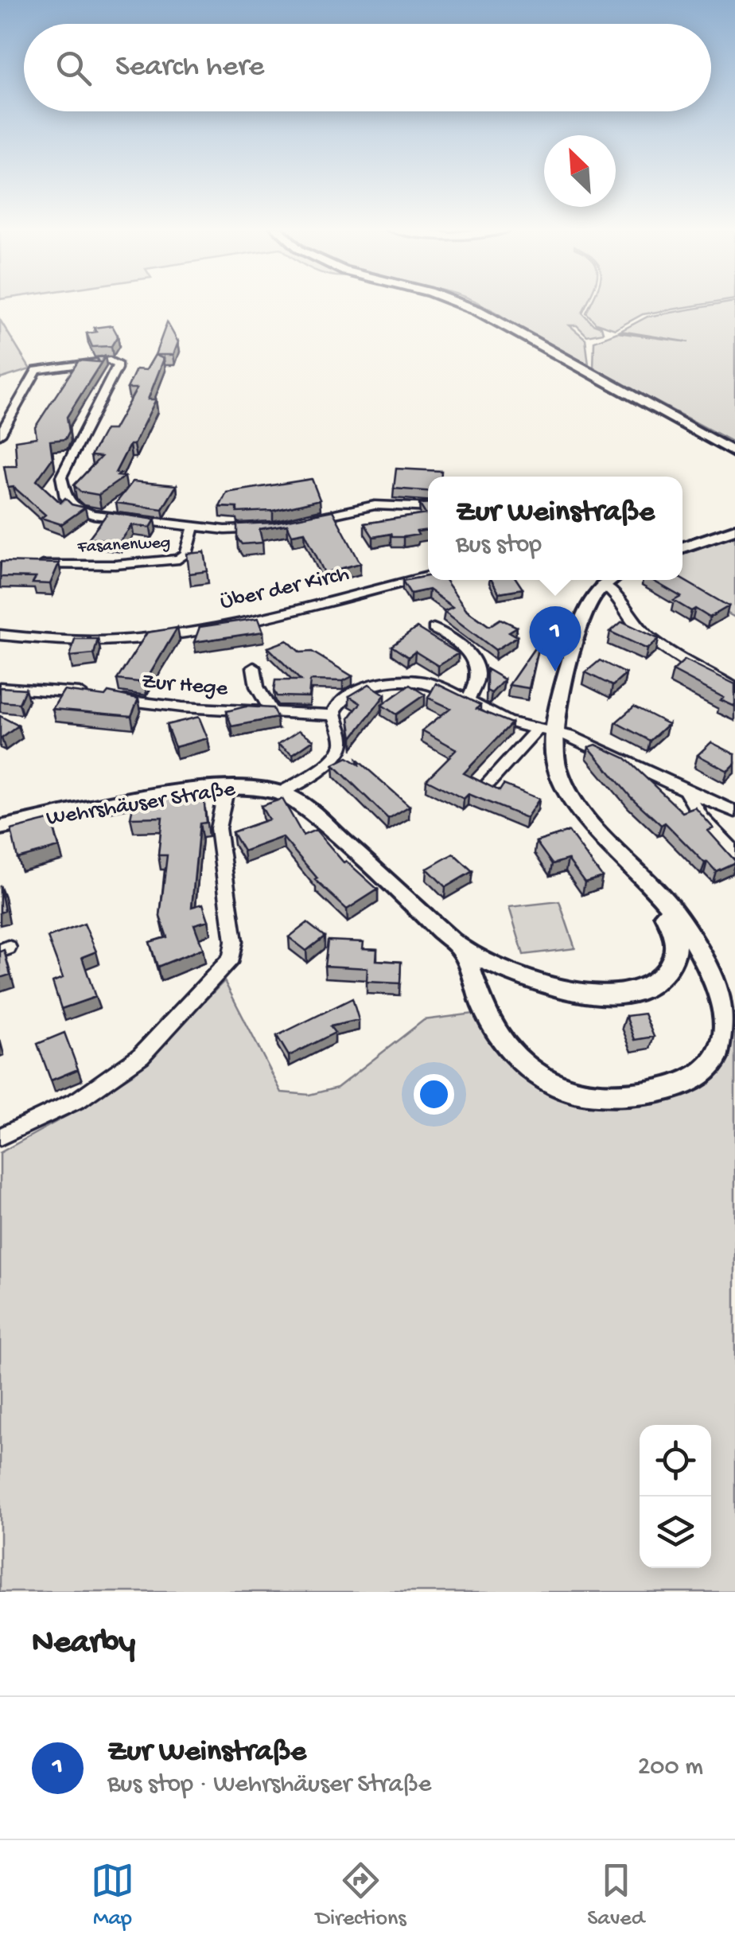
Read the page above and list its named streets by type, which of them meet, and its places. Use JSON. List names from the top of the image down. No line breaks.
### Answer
{"streets":{"street":["Fasanenweg","Über der Kirch","Zur Hege","Wehrshäuser Straße"]},"north":"top left","page":{"search":"Search here","popup":["Zur Weinstraße","Bus stop"],"pins":"1","heading":"Nearby","list":[{"mark":"1","name":"Zur Weinstraße","note":"Bus stop · Wehrshäuser Straße","value":"200 m"}],"nav":["Map","Directions","Saved"]}}
